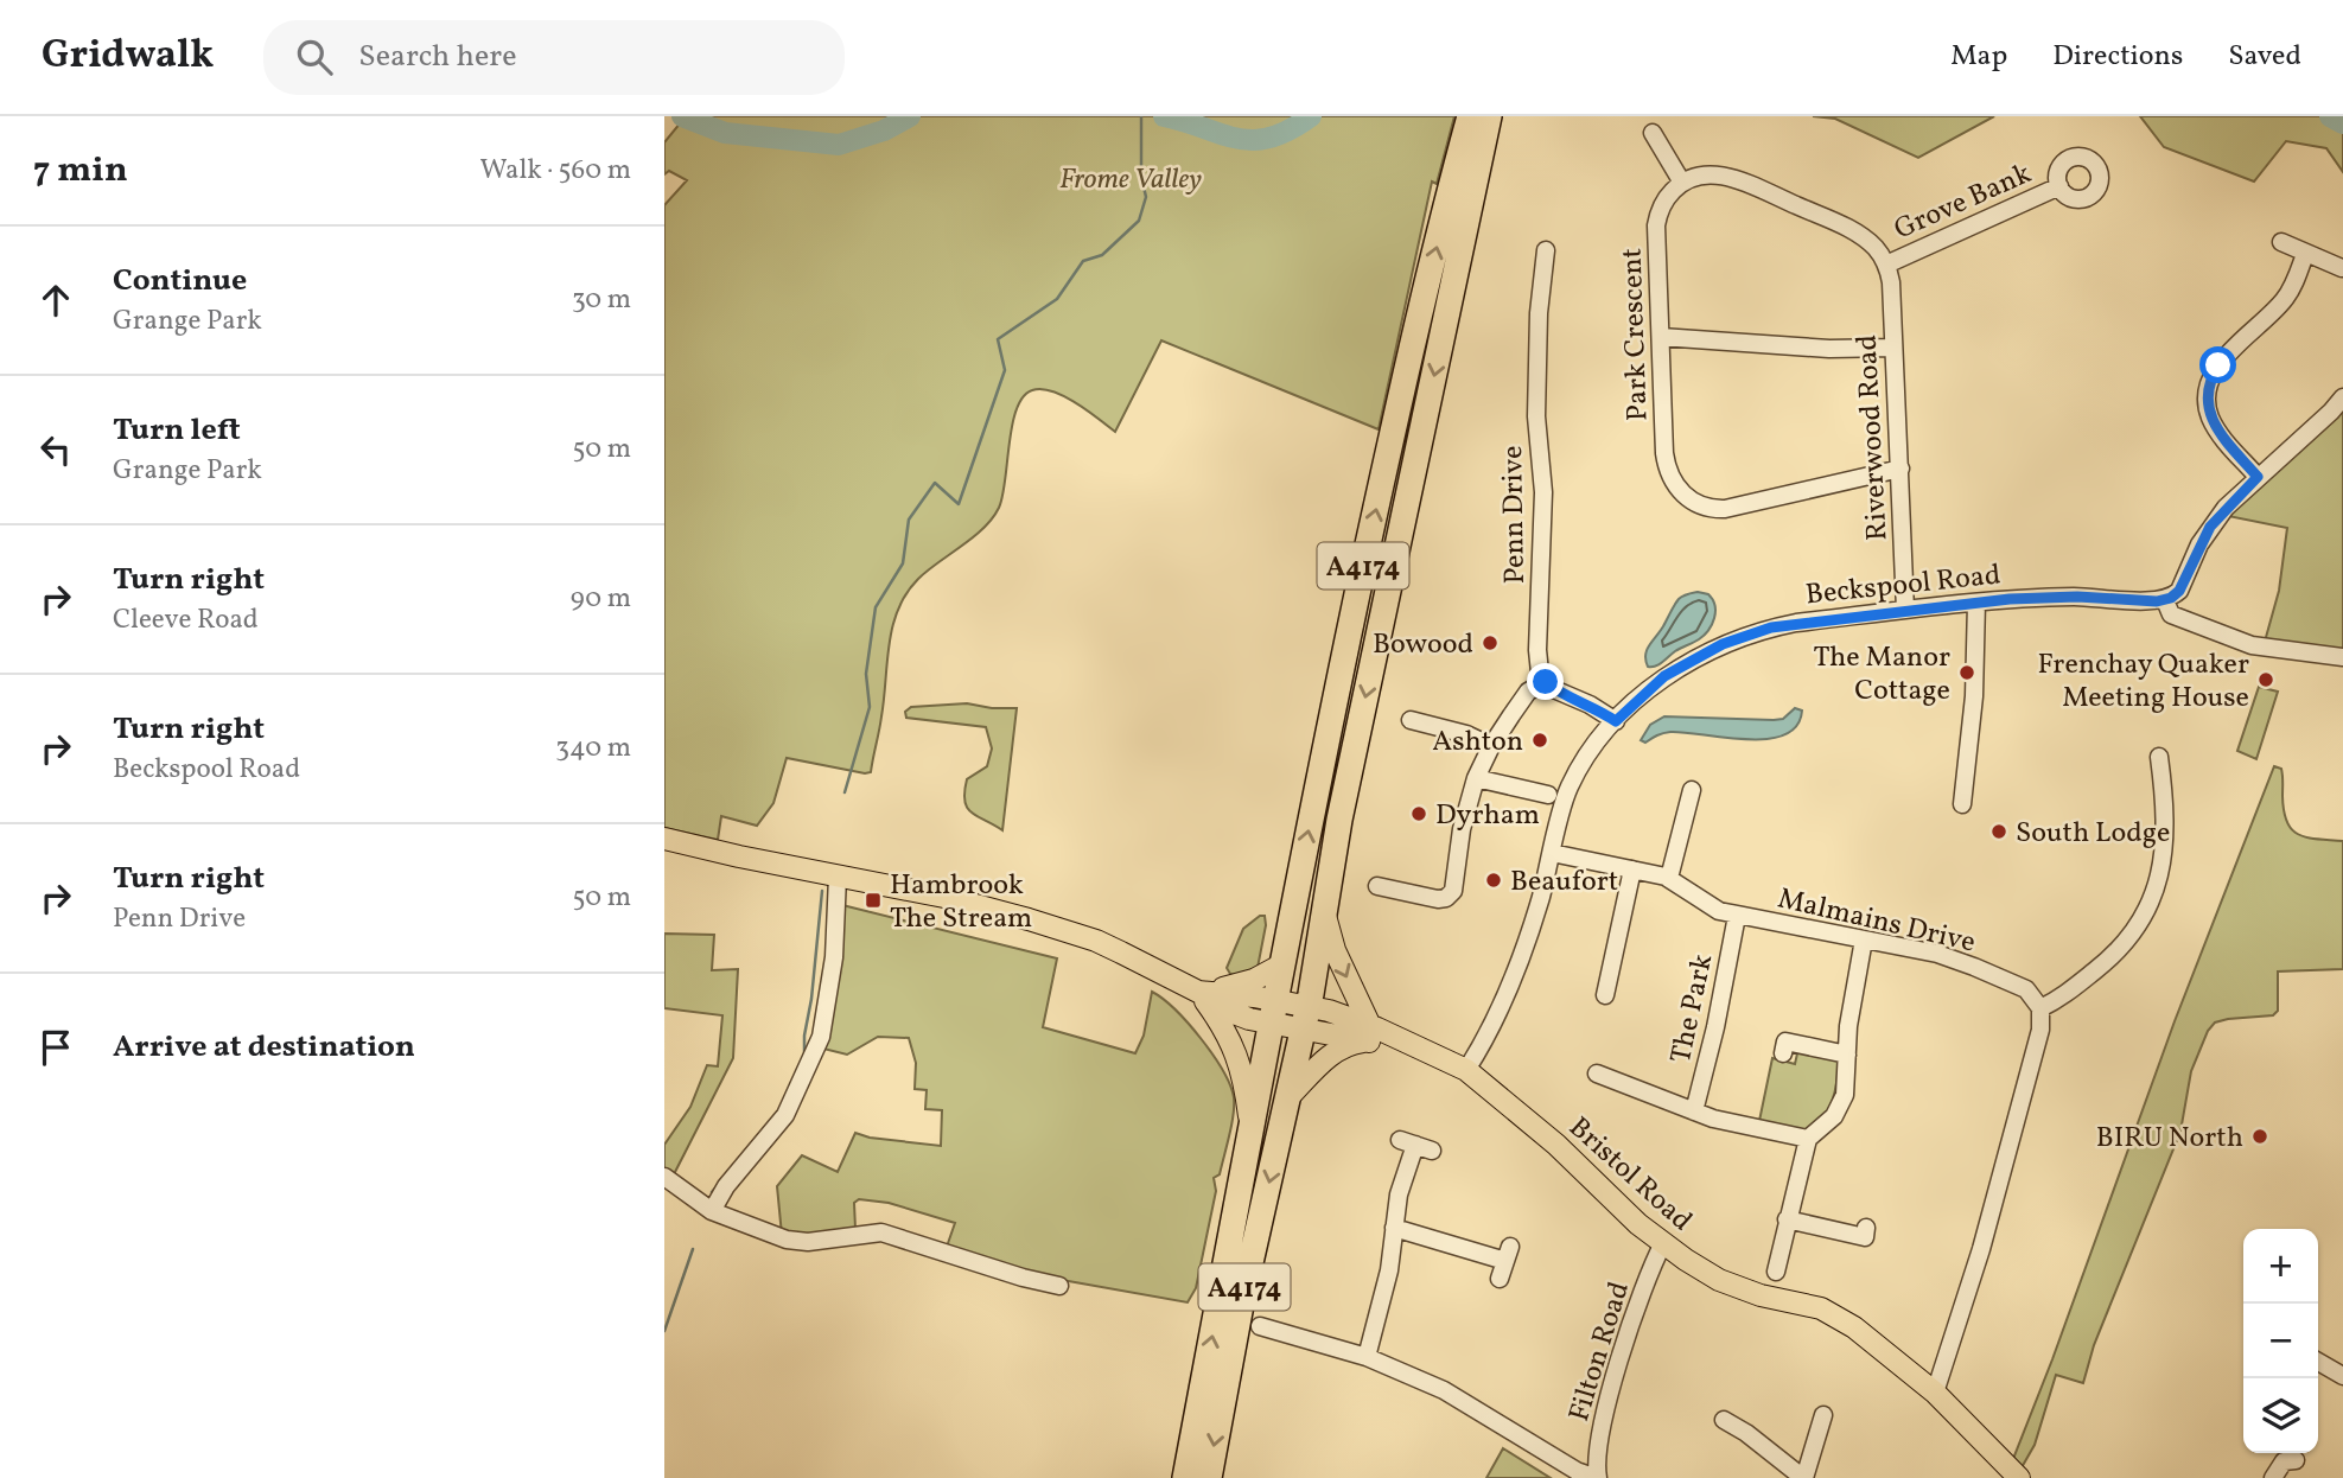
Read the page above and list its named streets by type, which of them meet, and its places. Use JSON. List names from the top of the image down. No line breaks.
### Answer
{"streets":{"highway":["A4174"],"main road":["Bristol Road"],"street":["Grove Bank","Park Crescent","Riverwood Road","Penn Drive","Beckspool Road","Malmains Drive","The Park","Filton Road"]},"crossings":[["Grove Bank","Riverwood Road"],["Park Crescent","Riverwood Road"],["Riverwood Road","Beckspool Road"],["A4174","Bristol Road"],["Beckspool Road","Malmains Drive"],["Beckspool Road","Bristol Road"],["Malmains Drive","The Park"],["Bristol Road","Filton Road"]],"parks":["Frome Valley"],"places":{"other":["Bowood","The Manor Cottage","Frenchay Quaker Meeting House","Ashton","Dyrham","South Lodge","Beaufort","BIRU North"],"transit":["Hambrook The Stream"]},"page":{"header":"Gridwalk","search":"Search here","nav":["Map","Directions","Saved"],"heading":["7 min","Walk · 560 m"],"list":[["Continue","Grange Park","30 m"],["Turn left","Grange Park","50 m"],["Turn right","Cleeve Road","90 m"],["Turn right","Beckspool Road","340 m"],["Turn right","Penn Drive","50 m"],"Arrive at destination"],"map_buttons":["+","−"]}}
